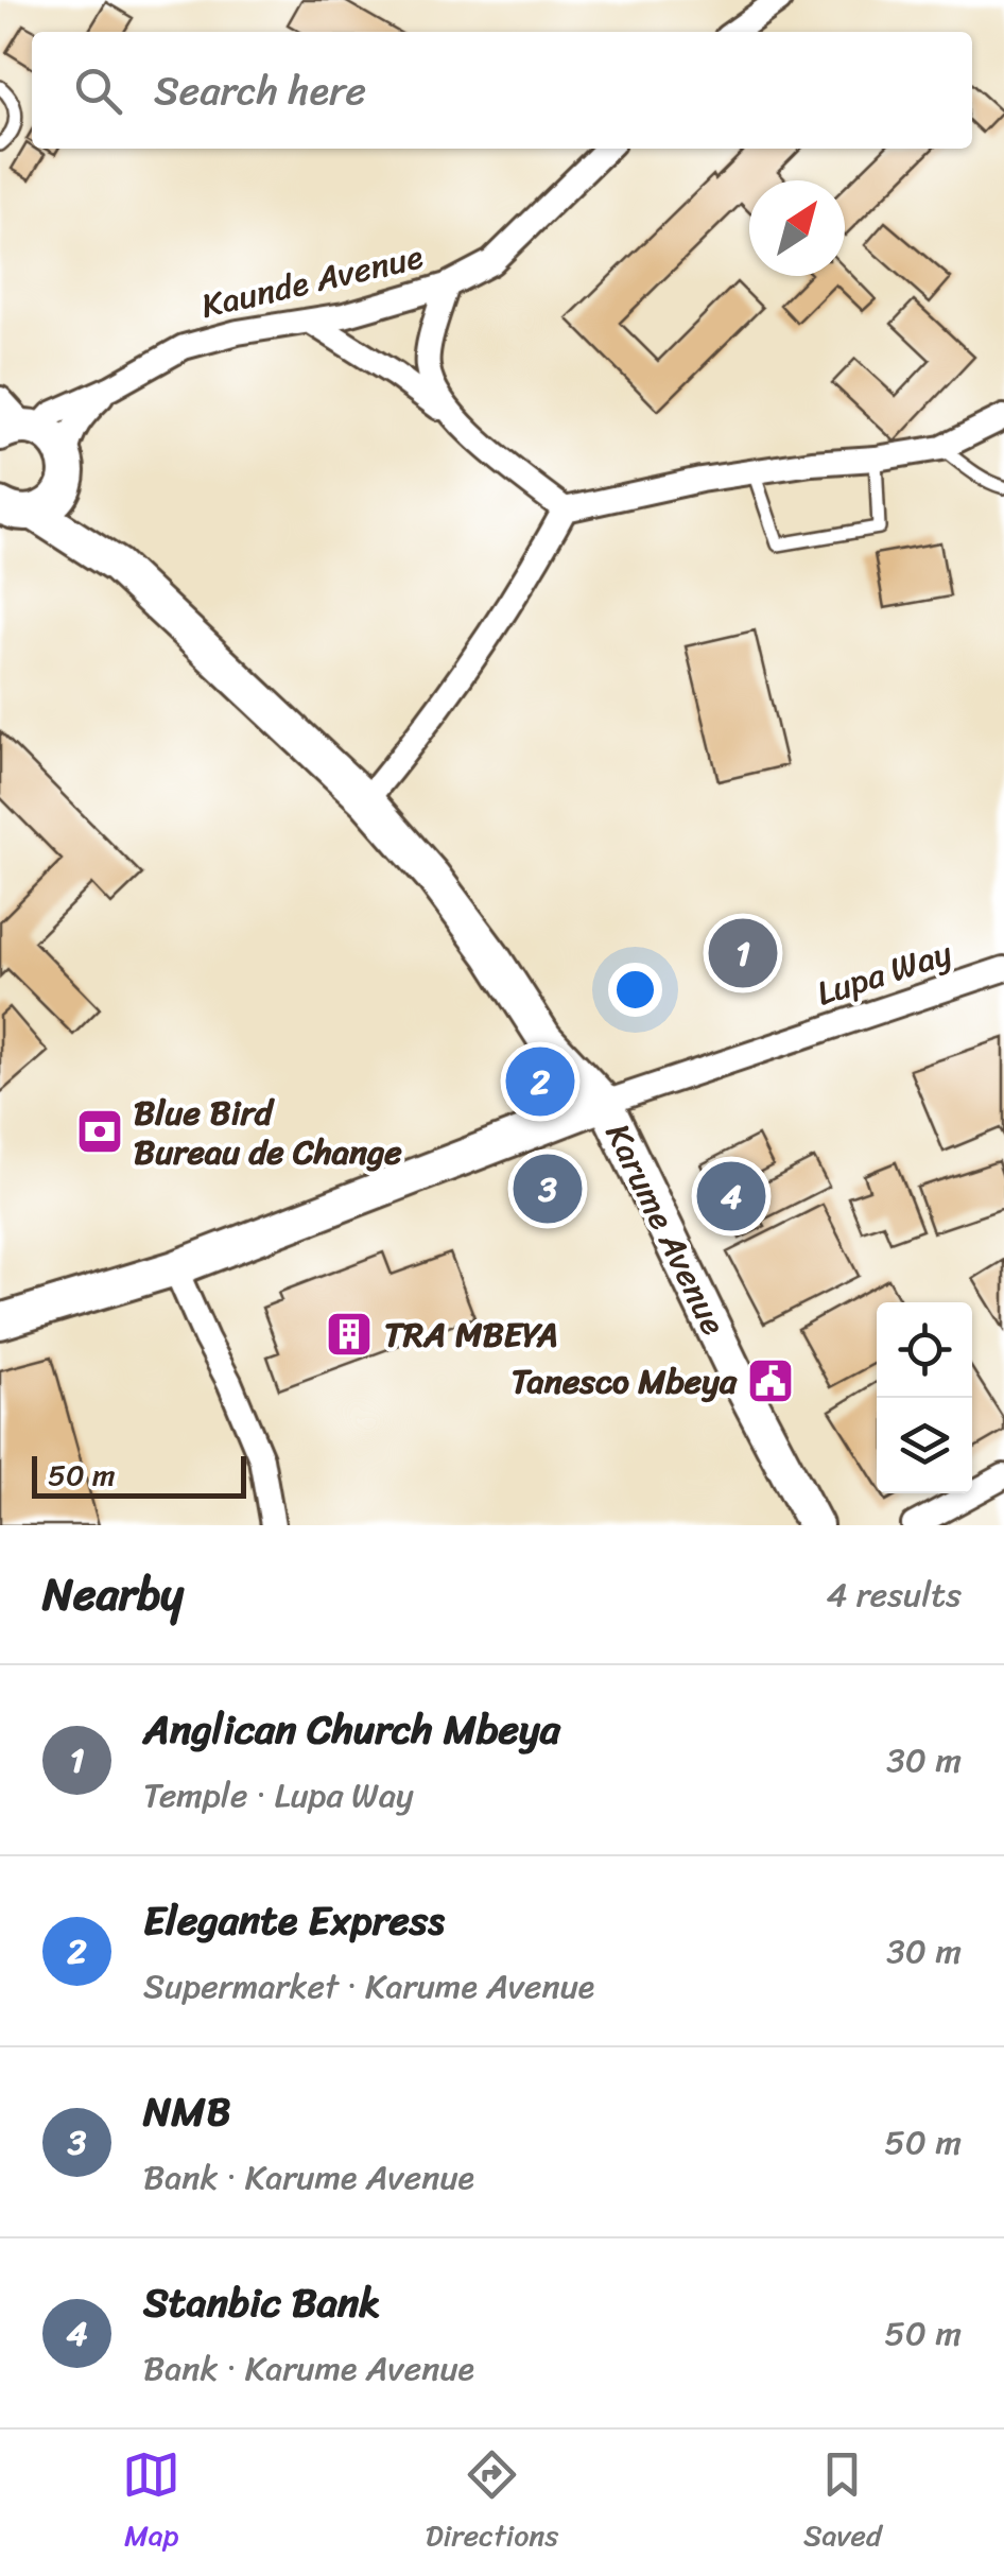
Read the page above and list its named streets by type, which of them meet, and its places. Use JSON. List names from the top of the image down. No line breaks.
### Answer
{"streets":{"main road":["Karume Avenue"],"street":["Kaunde Avenue","Lupa Way"]},"crossings":[["Lupa Way","Karume Avenue"]],"places":{"bank":["Blue Bird Bureau de Change"],"building":["TRA MBEYA"],"public building":["Tanesco Mbeya"]},"scale_bar":"50 m","north":"top right","page":{"search":"Search here","pins":["1","2","3","4"],"scale":"50 m","heading":["Nearby","4 results"],"list":[{"mark":"1","name":"Anglican Church Mbeya","note":"Temple · Lupa Way","value":"30 m"},{"mark":"2","name":"Elegante Express","note":"Supermarket · Karume Avenue","value":"30 m"},{"mark":"3","name":"NMB","note":"Bank · Karume Avenue","value":"50 m"},{"mark":"4","name":"Stanbic Bank","note":"Bank · Karume Avenue","value":"50 m"}],"nav":["Map","Directions","Saved"]}}
